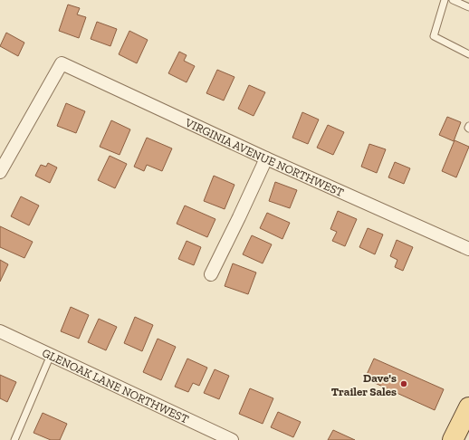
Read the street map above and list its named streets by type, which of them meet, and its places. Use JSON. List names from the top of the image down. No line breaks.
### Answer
{"streets":{"street":["VIRGINIA AVENUE NORTHWEST","GLENOAK LANE NORTHWEST"]},"places":["Dave's Trailer Sales"]}
